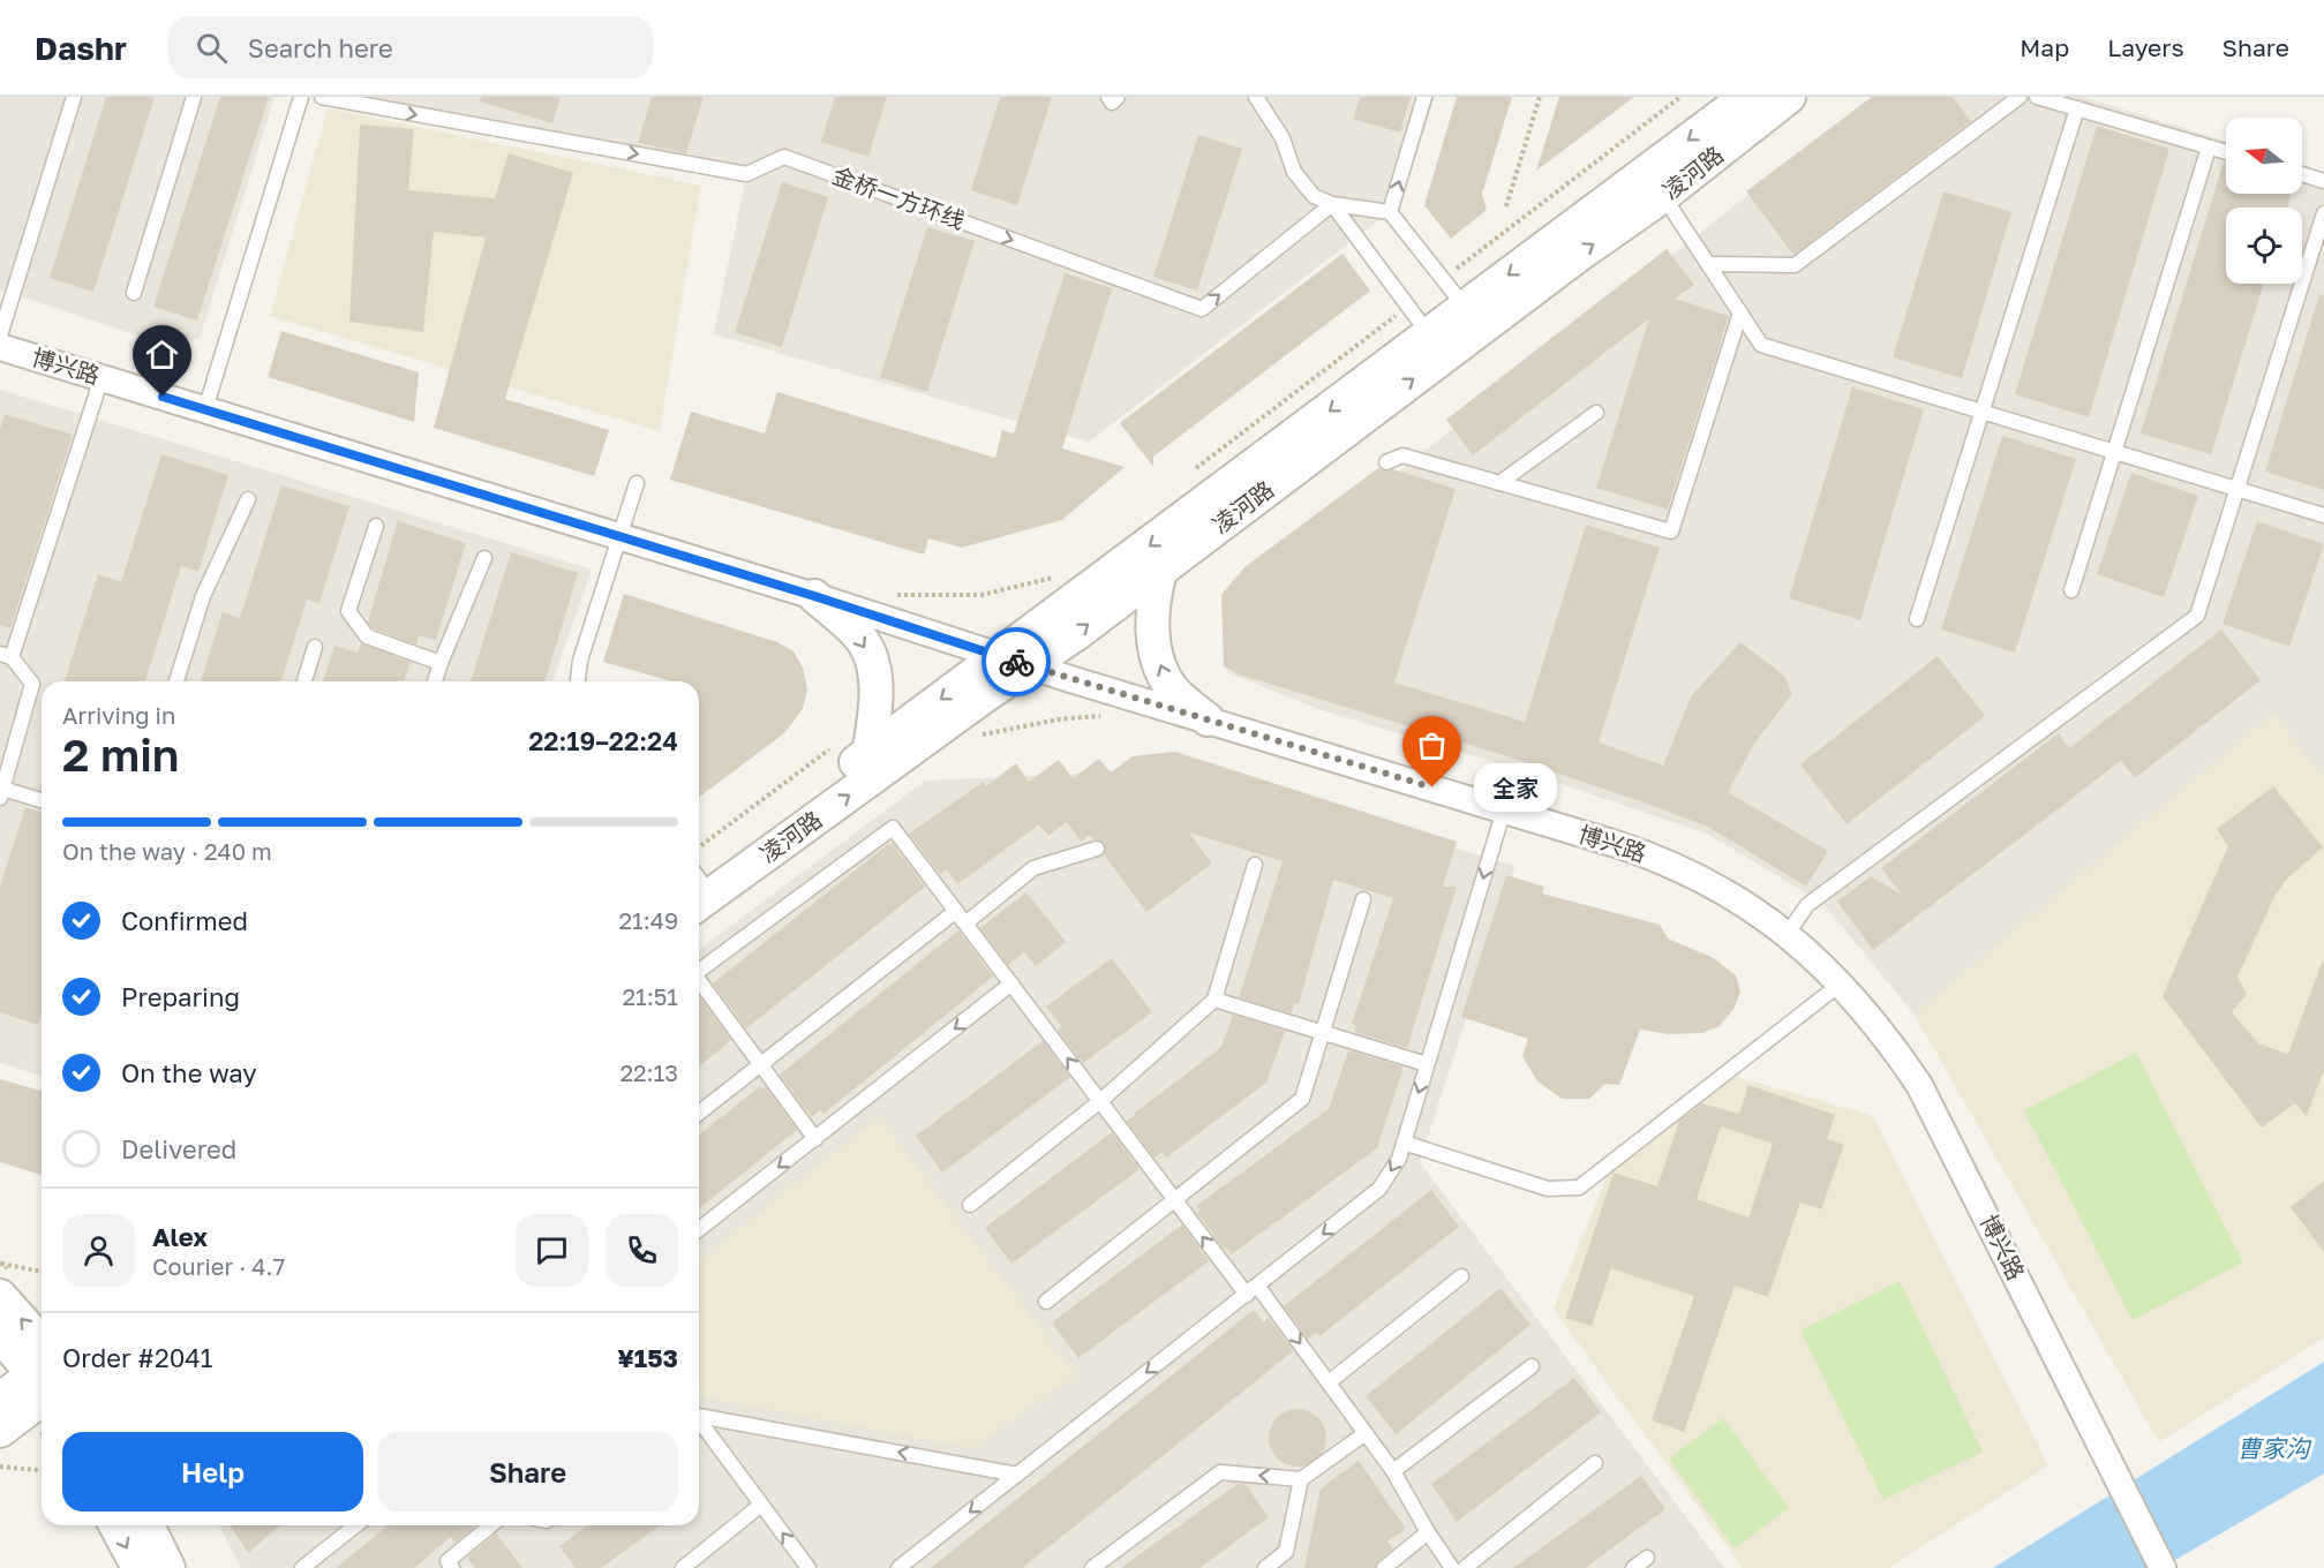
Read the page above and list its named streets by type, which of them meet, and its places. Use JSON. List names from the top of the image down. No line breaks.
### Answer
{"streets":{"street":["凌河路","博兴路"],"lane":["金桥一方环线"]},"crossings":[["凌河路","博兴路"]],"one_way":["金桥一方环线"],"water":["曹家沟"],"places":["全家"],"north":"left","page":{"header":"Dashr","search":"Search here","nav":["Map","Layers","Share"],"heading":["2 min","Arriving in","22:19–22:24"],"panel":["Alex","Courier · 4.7","Order #2041","¥153"],"bubble":"全家","bar":"On the way · 240 m","list":[["Confirmed","21:49"],["Preparing","21:51"],["On the way","22:13"],"Delivered"],"buttons":["Help","Share"]}}
